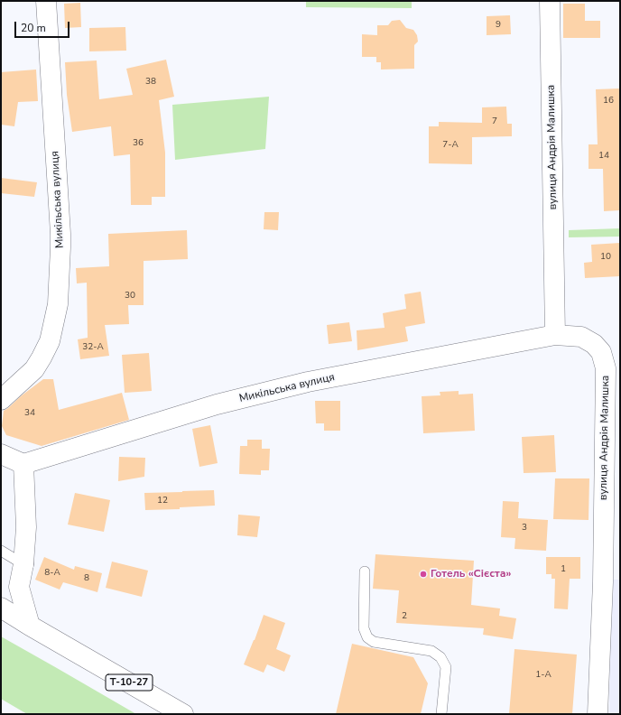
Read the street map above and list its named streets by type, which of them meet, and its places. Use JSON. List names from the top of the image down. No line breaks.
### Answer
{"streets":{"main road":["вулиця Андрія Малишка","Микільська вулиця","Т-10-27"]},"crossings":[["вулиця Андрія Малишка","Микільська вулиця"]],"places":["Готель «Сієста»"],"house_numbers":["9","38","16","7","36","7-А","14","10","30","32-А","34","12","3","1","8-А","8","2","1-А"],"scale_bar":"20 m"}
